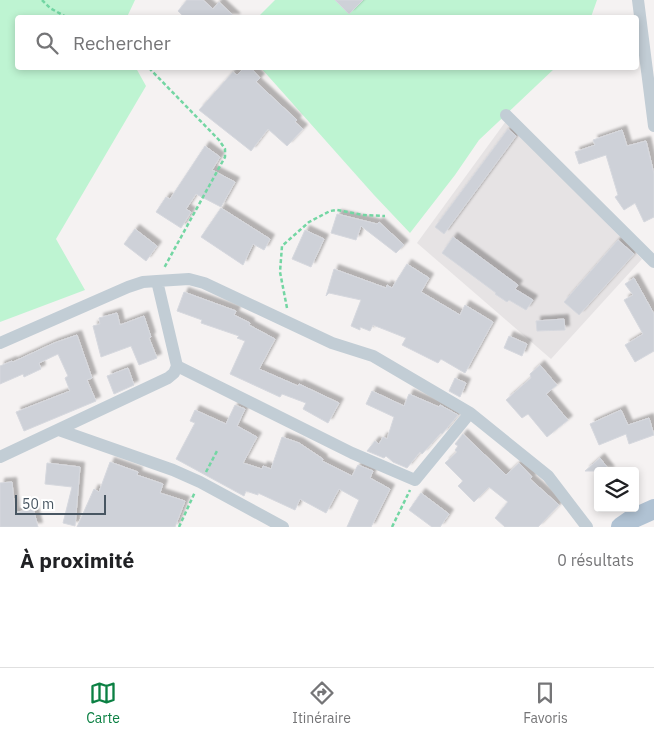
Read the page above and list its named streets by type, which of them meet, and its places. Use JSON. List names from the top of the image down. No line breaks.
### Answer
{"scale_bar":"50 m","page":{"search":"Rechercher","scale":"50 m","heading":["À proximité","0 résultats"],"nav":["Carte","Itinéraire","Favoris"]}}
